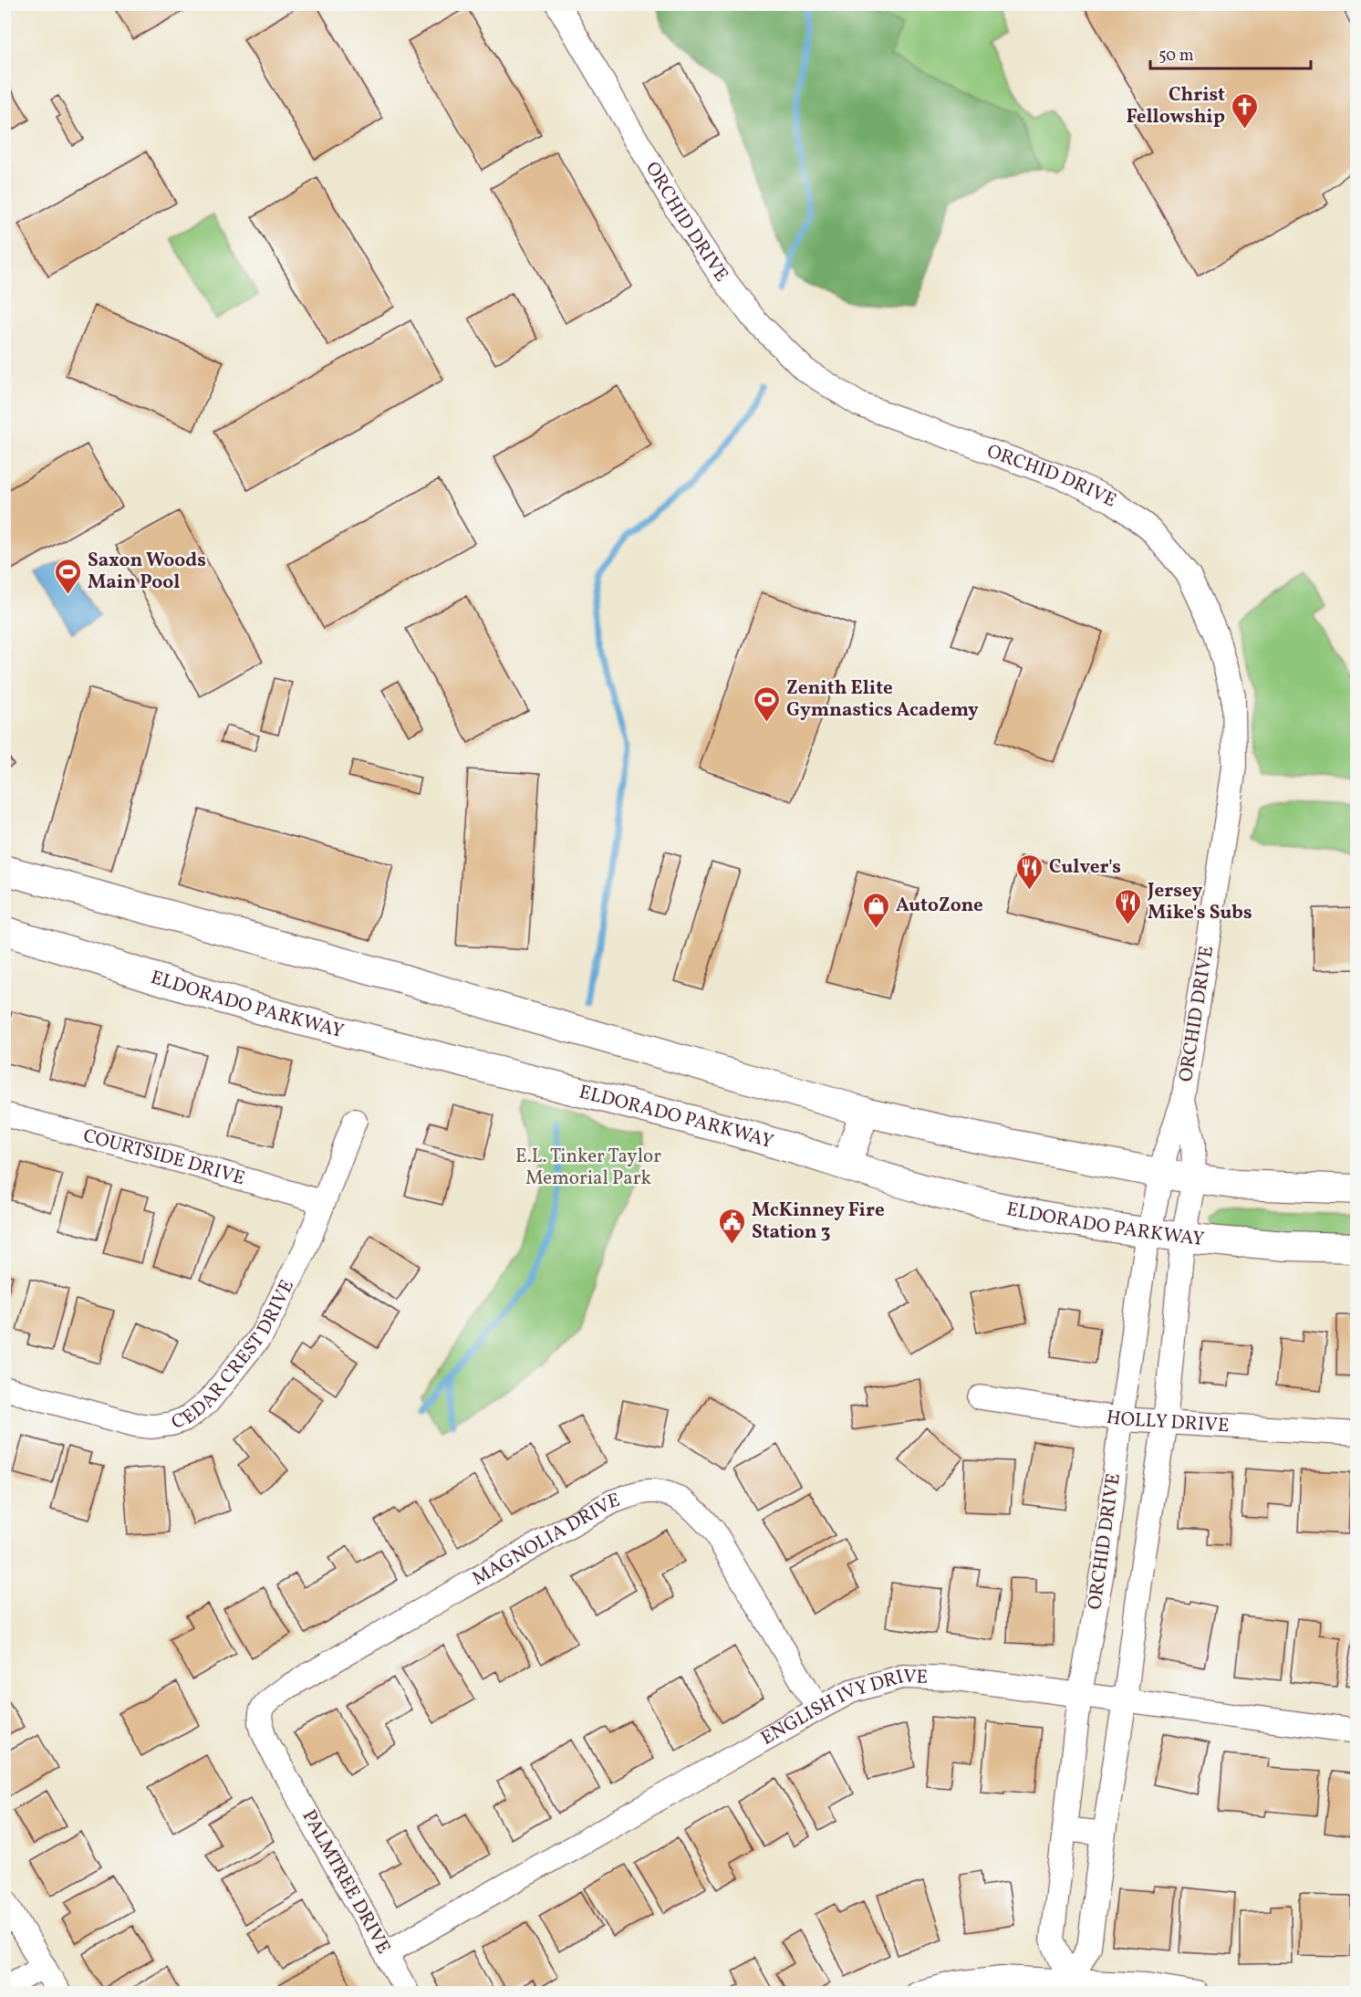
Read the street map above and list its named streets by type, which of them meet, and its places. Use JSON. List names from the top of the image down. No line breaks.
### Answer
{"streets":{"main road":["ELDORADO PARKWAY"],"street":["ORCHID DRIVE","COURTSIDE DRIVE","CEDAR CREST DRIVE","HOLLY DRIVE","MAGNOLIA DRIVE","ENGLISH IVY DRIVE","PALMTREE DRIVE"]},"crossings":[["ORCHID DRIVE","ELDORADO PARKWAY"],["ORCHID DRIVE","HOLLY DRIVE"],["ORCHID DRIVE","ENGLISH IVY DRIVE"],["COURTSIDE DRIVE","CEDAR CREST DRIVE"],["MAGNOLIA DRIVE","ENGLISH IVY DRIVE"],["MAGNOLIA DRIVE","PALMTREE DRIVE"],["ENGLISH IVY DRIVE","PALMTREE DRIVE"]],"parks":["E.L. Tinker Taylor Memorial Park"],"places":{"church":["Christ Fellowship"],"sports":["Saxon Woods Main Pool","Zenith Elite Gymnastics Academy"],"restaurant":["Culver's","Jersey Mike's Subs"],"shop":["AutoZone"],"public building":["McKinney Fire Station 3"]},"scale_bar":"50 m"}
